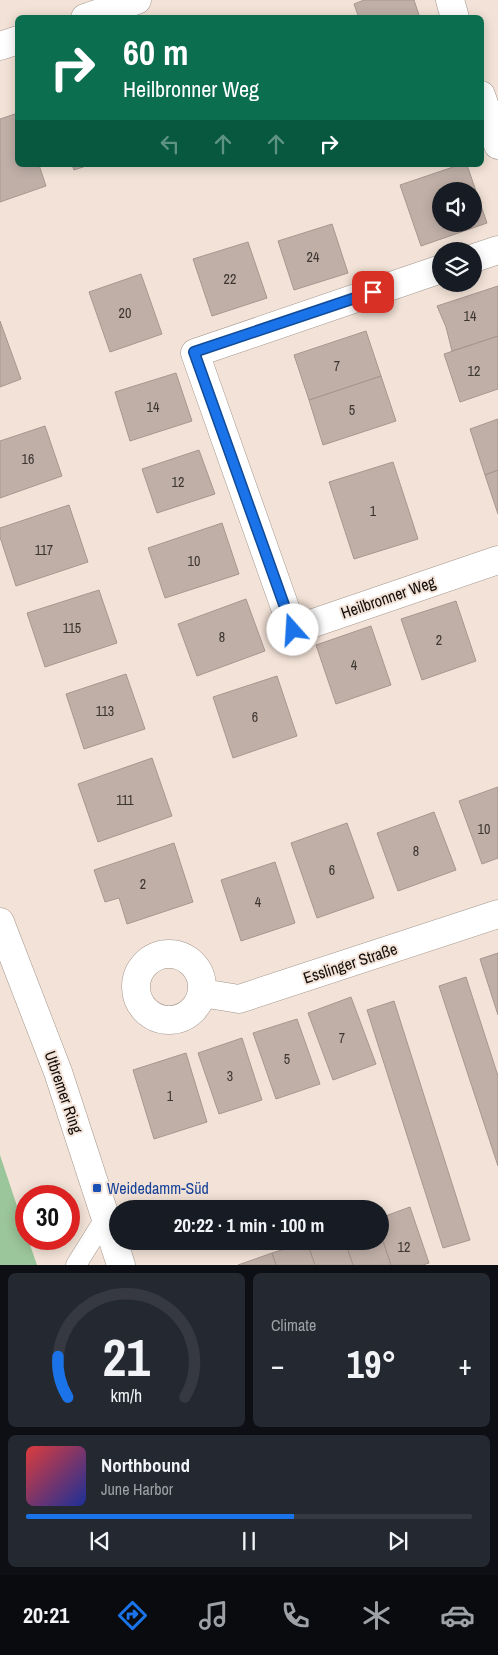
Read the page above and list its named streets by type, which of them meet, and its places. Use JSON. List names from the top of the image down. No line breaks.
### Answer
{"streets":{"street":["Heilbronner Weg","Esslinger Straße","Utbremer Ring"]},"places":{"transit":["Weidedamm-Süd"]},"house_numbers":["24","22","20","14","7","12","14","5","16","12","1","117","10","115","8","2","4","113","6","111","10","8","6","2","4","7","5","3","1","12"],"page":{"turn":["60 m","Heilbronner Weg"],"limit":"30","trip":"20:22 · 1 min · 100 m","tile":"Climate","heat":["−","19°","+"],"song":["Northbound","June Harbor"],"tabs":"20:21","gauge":["21","km/h"]}}
